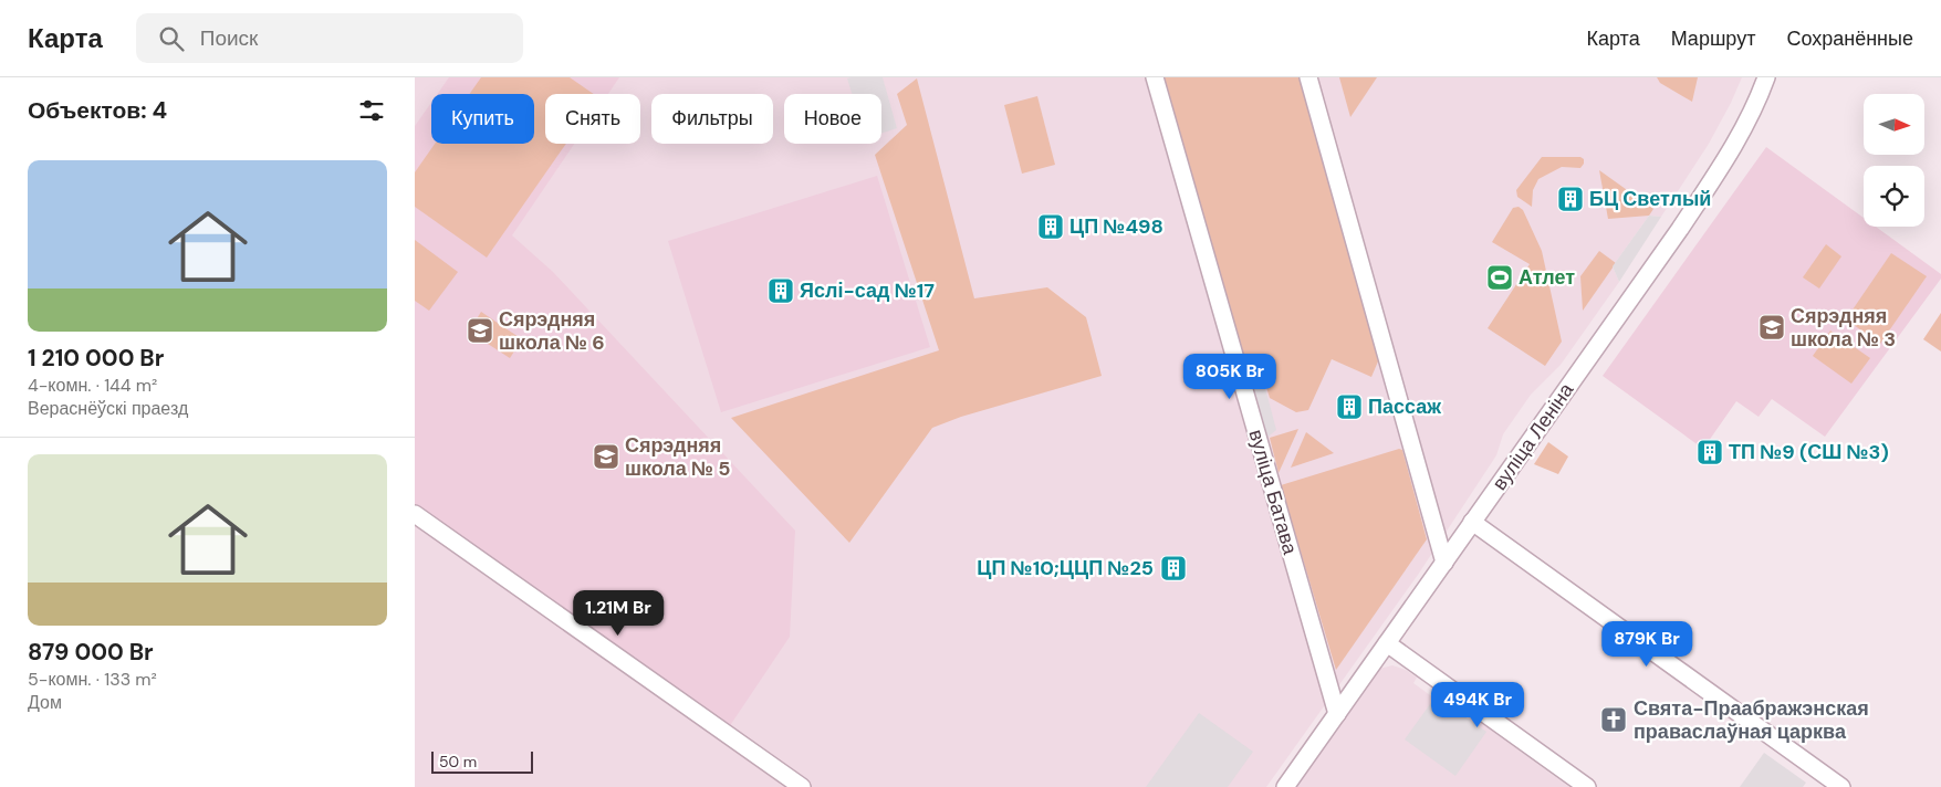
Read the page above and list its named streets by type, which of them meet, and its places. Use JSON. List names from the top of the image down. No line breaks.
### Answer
{"streets":{"street":["вуліца Леніна","вуліца Батава"]},"crossings":[["вуліца Леніна","вуліца Батава"]],"places":{"building":["БЦ Светлый","ЦП №498","Яслі-сад №17","Пассаж","ТП №9 (СШ №3)","ЦП №10;ЦЦП №25"],"sports":["Атлет"],"school or university":["Сярэдняя школа № 3","Сярэдняя школа № 6","Сярэдняя школа № 5"],"church":["Свята-Праабражэнская праваслаўная царква"]},"scale_bar":"50 m","north":"right","page":{"header":"Карта","search":"Поиск","nav":["Карта","Маршрут","Сохранённые"],"heading":"Объектов: 4","chip":["Купить","Снять","Фильтры","Новое"],"list":[{"name":"1 210 000 Br","note":"4-комн. · 144 m² · Вераснёўскі праезд"},{"name":"879 000 Br","note":"5-комн. · 133 m² · Дом"}],"price":["805K Br","1.21M Br","879K Br","494K Br"],"scale":"50 m"}}
